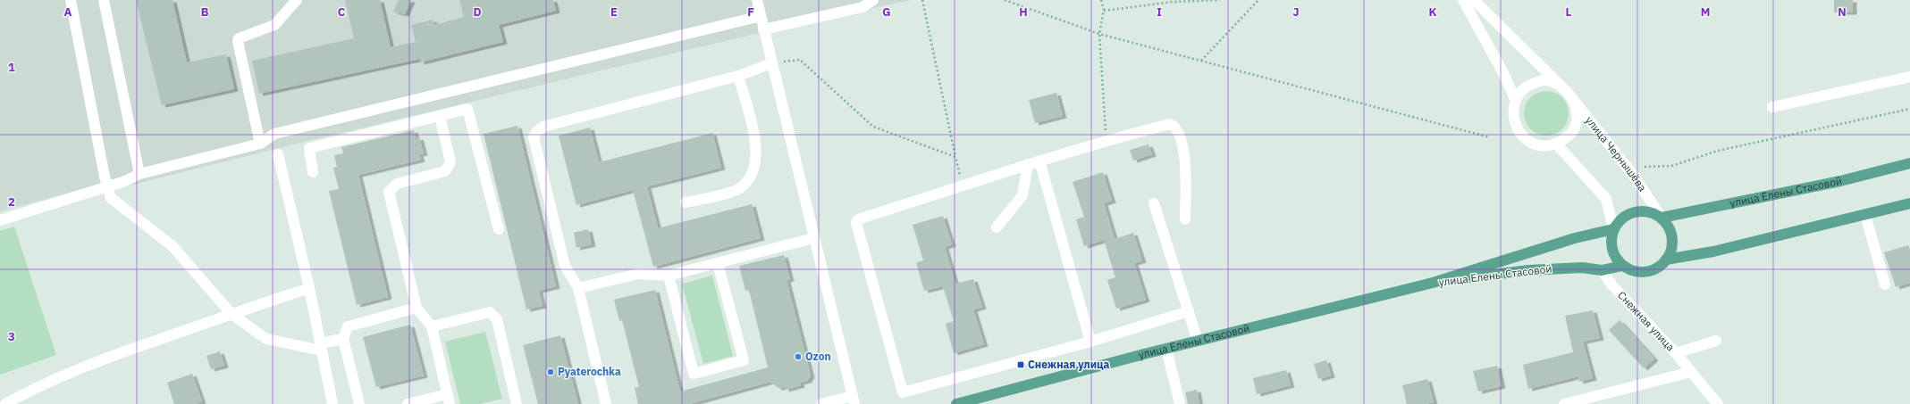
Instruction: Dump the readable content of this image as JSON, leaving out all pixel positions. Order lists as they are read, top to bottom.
{
  "streets": {
    "main road": ["улица Елены Стасовой"],
    "street": ["улица Чернышёва", "Снежная улица"]
  },
  "crossings": [
    ["улица Чернышёва", "улица Елены Стасовой"],
    ["улица Елены Стасовой", "Снежная улица"]
  ],
  "places": {
    "other": ["Ozon", "Pyaterochka"],
    "transit": ["Снежная улица"]
  },
  "grid": {
    "columns": [
      "A",
      "B",
      "C",
      "D",
      "E",
      "F",
      "G",
      "H",
      "I",
      "J",
      "K",
      "L",
      "M",
      "N"
    ],
    "rows": ["1", "2", "3"]
  }
}
